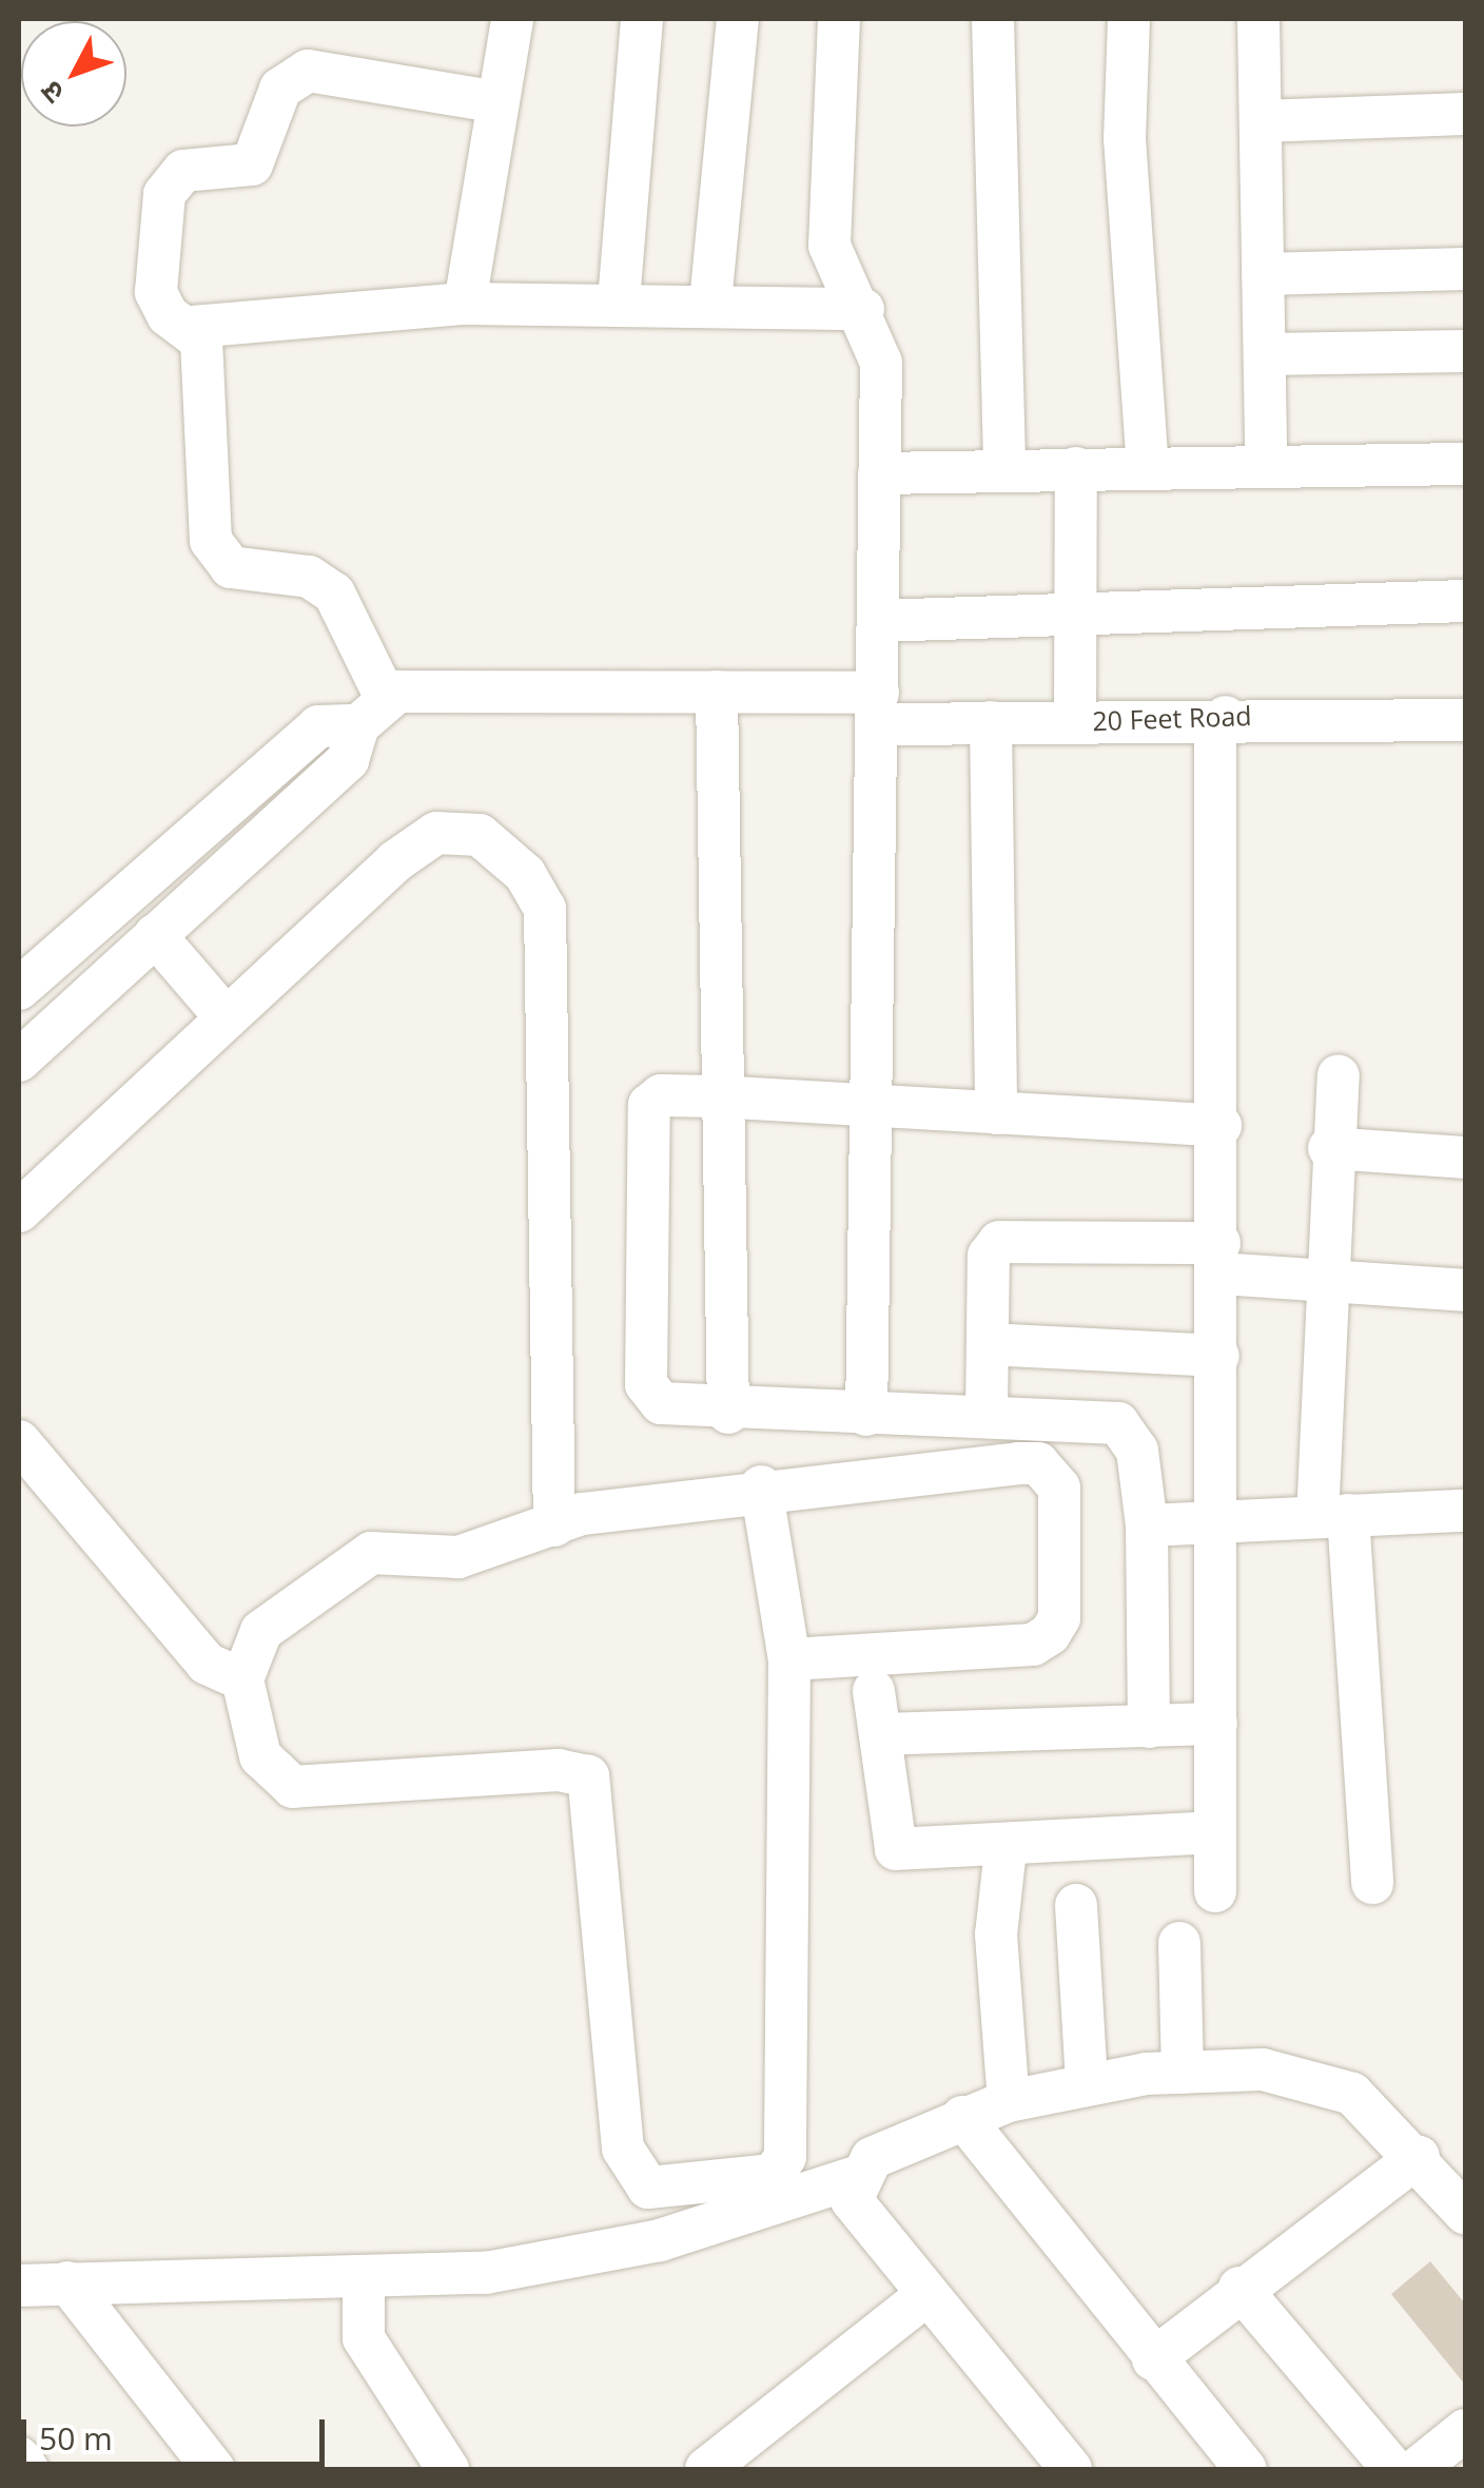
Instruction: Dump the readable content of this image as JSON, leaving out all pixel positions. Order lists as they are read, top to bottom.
{
  "streets": {
    "street": ["20 Feet Road"]
  },
  "scale_bar": "50 m",
  "north": "bottom left"
}
